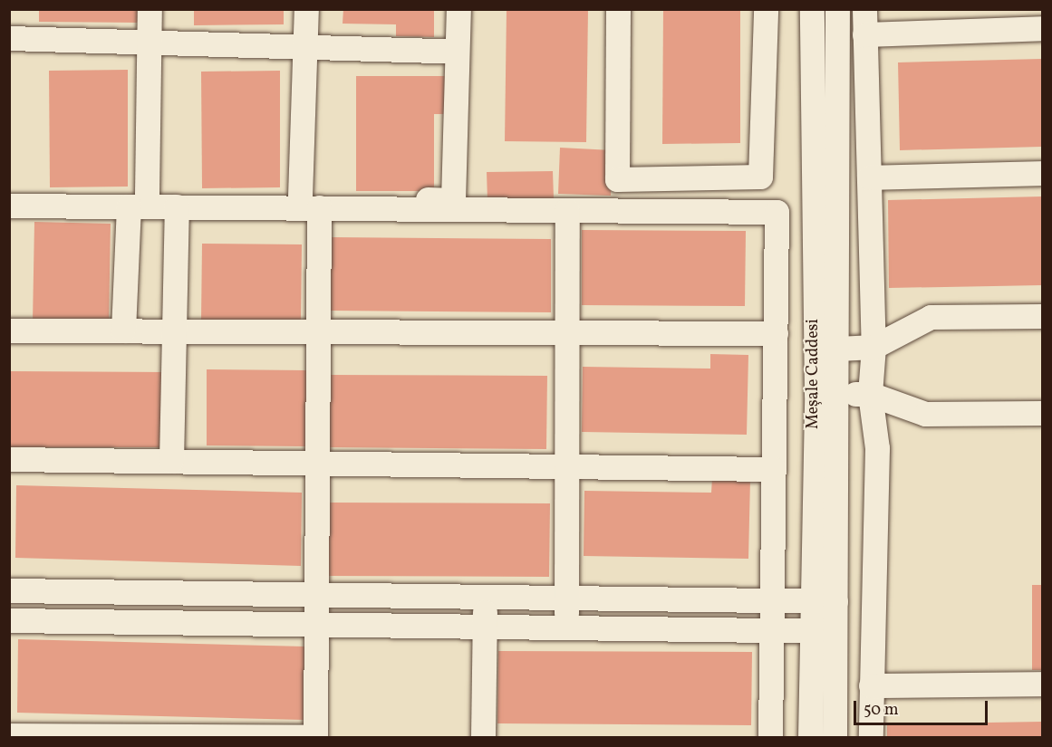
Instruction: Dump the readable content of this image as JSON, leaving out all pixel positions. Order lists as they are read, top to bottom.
{
  "streets": {
    "street": ["Meşale Caddesi"]
  },
  "scale_bar": "50 m"
}
